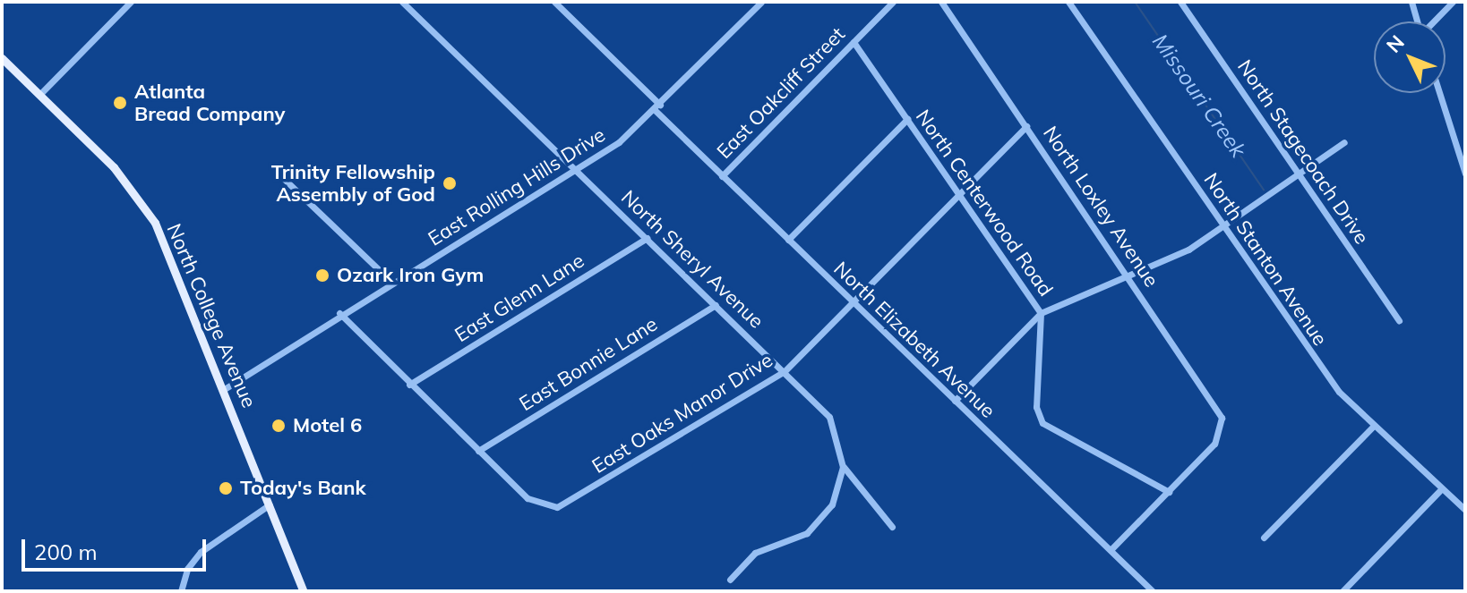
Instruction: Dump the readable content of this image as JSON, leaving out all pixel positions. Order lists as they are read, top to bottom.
{
  "streets": {
    "main road": ["North College Avenue"],
    "street": [
      "East Oakcliff Street",
      "North Stagecoach Drive",
      "East Rolling Hills Drive",
      "North Centerwood Road",
      "North Loxley Avenue",
      "North Sheryl Avenue",
      "North Stanton Avenue",
      "East Glenn Lane",
      "North Elizabeth Avenue",
      "East Bonnie Lane",
      "East Oaks Manor Drive"
    ]
  },
  "crossings": [
    ["East Oakcliff Street", "North Centerwood Road"],
    ["East Oakcliff Street", "North Elizabeth Avenue"],
    ["East Rolling Hills Drive", "North Sheryl Avenue"],
    ["East Rolling Hills Drive", "North College Avenue"],
    ["East Rolling Hills Drive", "North Elizabeth Avenue"],
    ["East Rolling Hills Drive", "East Oaks Manor Drive"],
    ["North Centerwood Road", "North Loxley Avenue"],
    ["North Centerwood Road", "East Oaks Manor Drive"],
    ["North Loxley Avenue", "East Oaks Manor Drive"],
    ["North Sheryl Avenue", "East Glenn Lane"],
    ["North Sheryl Avenue", "East Bonnie Lane"],
    ["North Sheryl Avenue", "East Oaks Manor Drive"],
    ["East Glenn Lane", "East Oaks Manor Drive"],
    ["North Elizabeth Avenue", "East Oaks Manor Drive"],
    ["East Bonnie Lane", "East Oaks Manor Drive"]
  ],
  "water": ["Missouri Creek"],
  "places": [
    "Atlanta Bread Company",
    "Trinity Fellowship Assembly of God",
    "Ozark Iron Gym",
    "Motel 6",
    "Today's Bank"
  ],
  "scale_bar": "200 m",
  "north": "top left"
}
